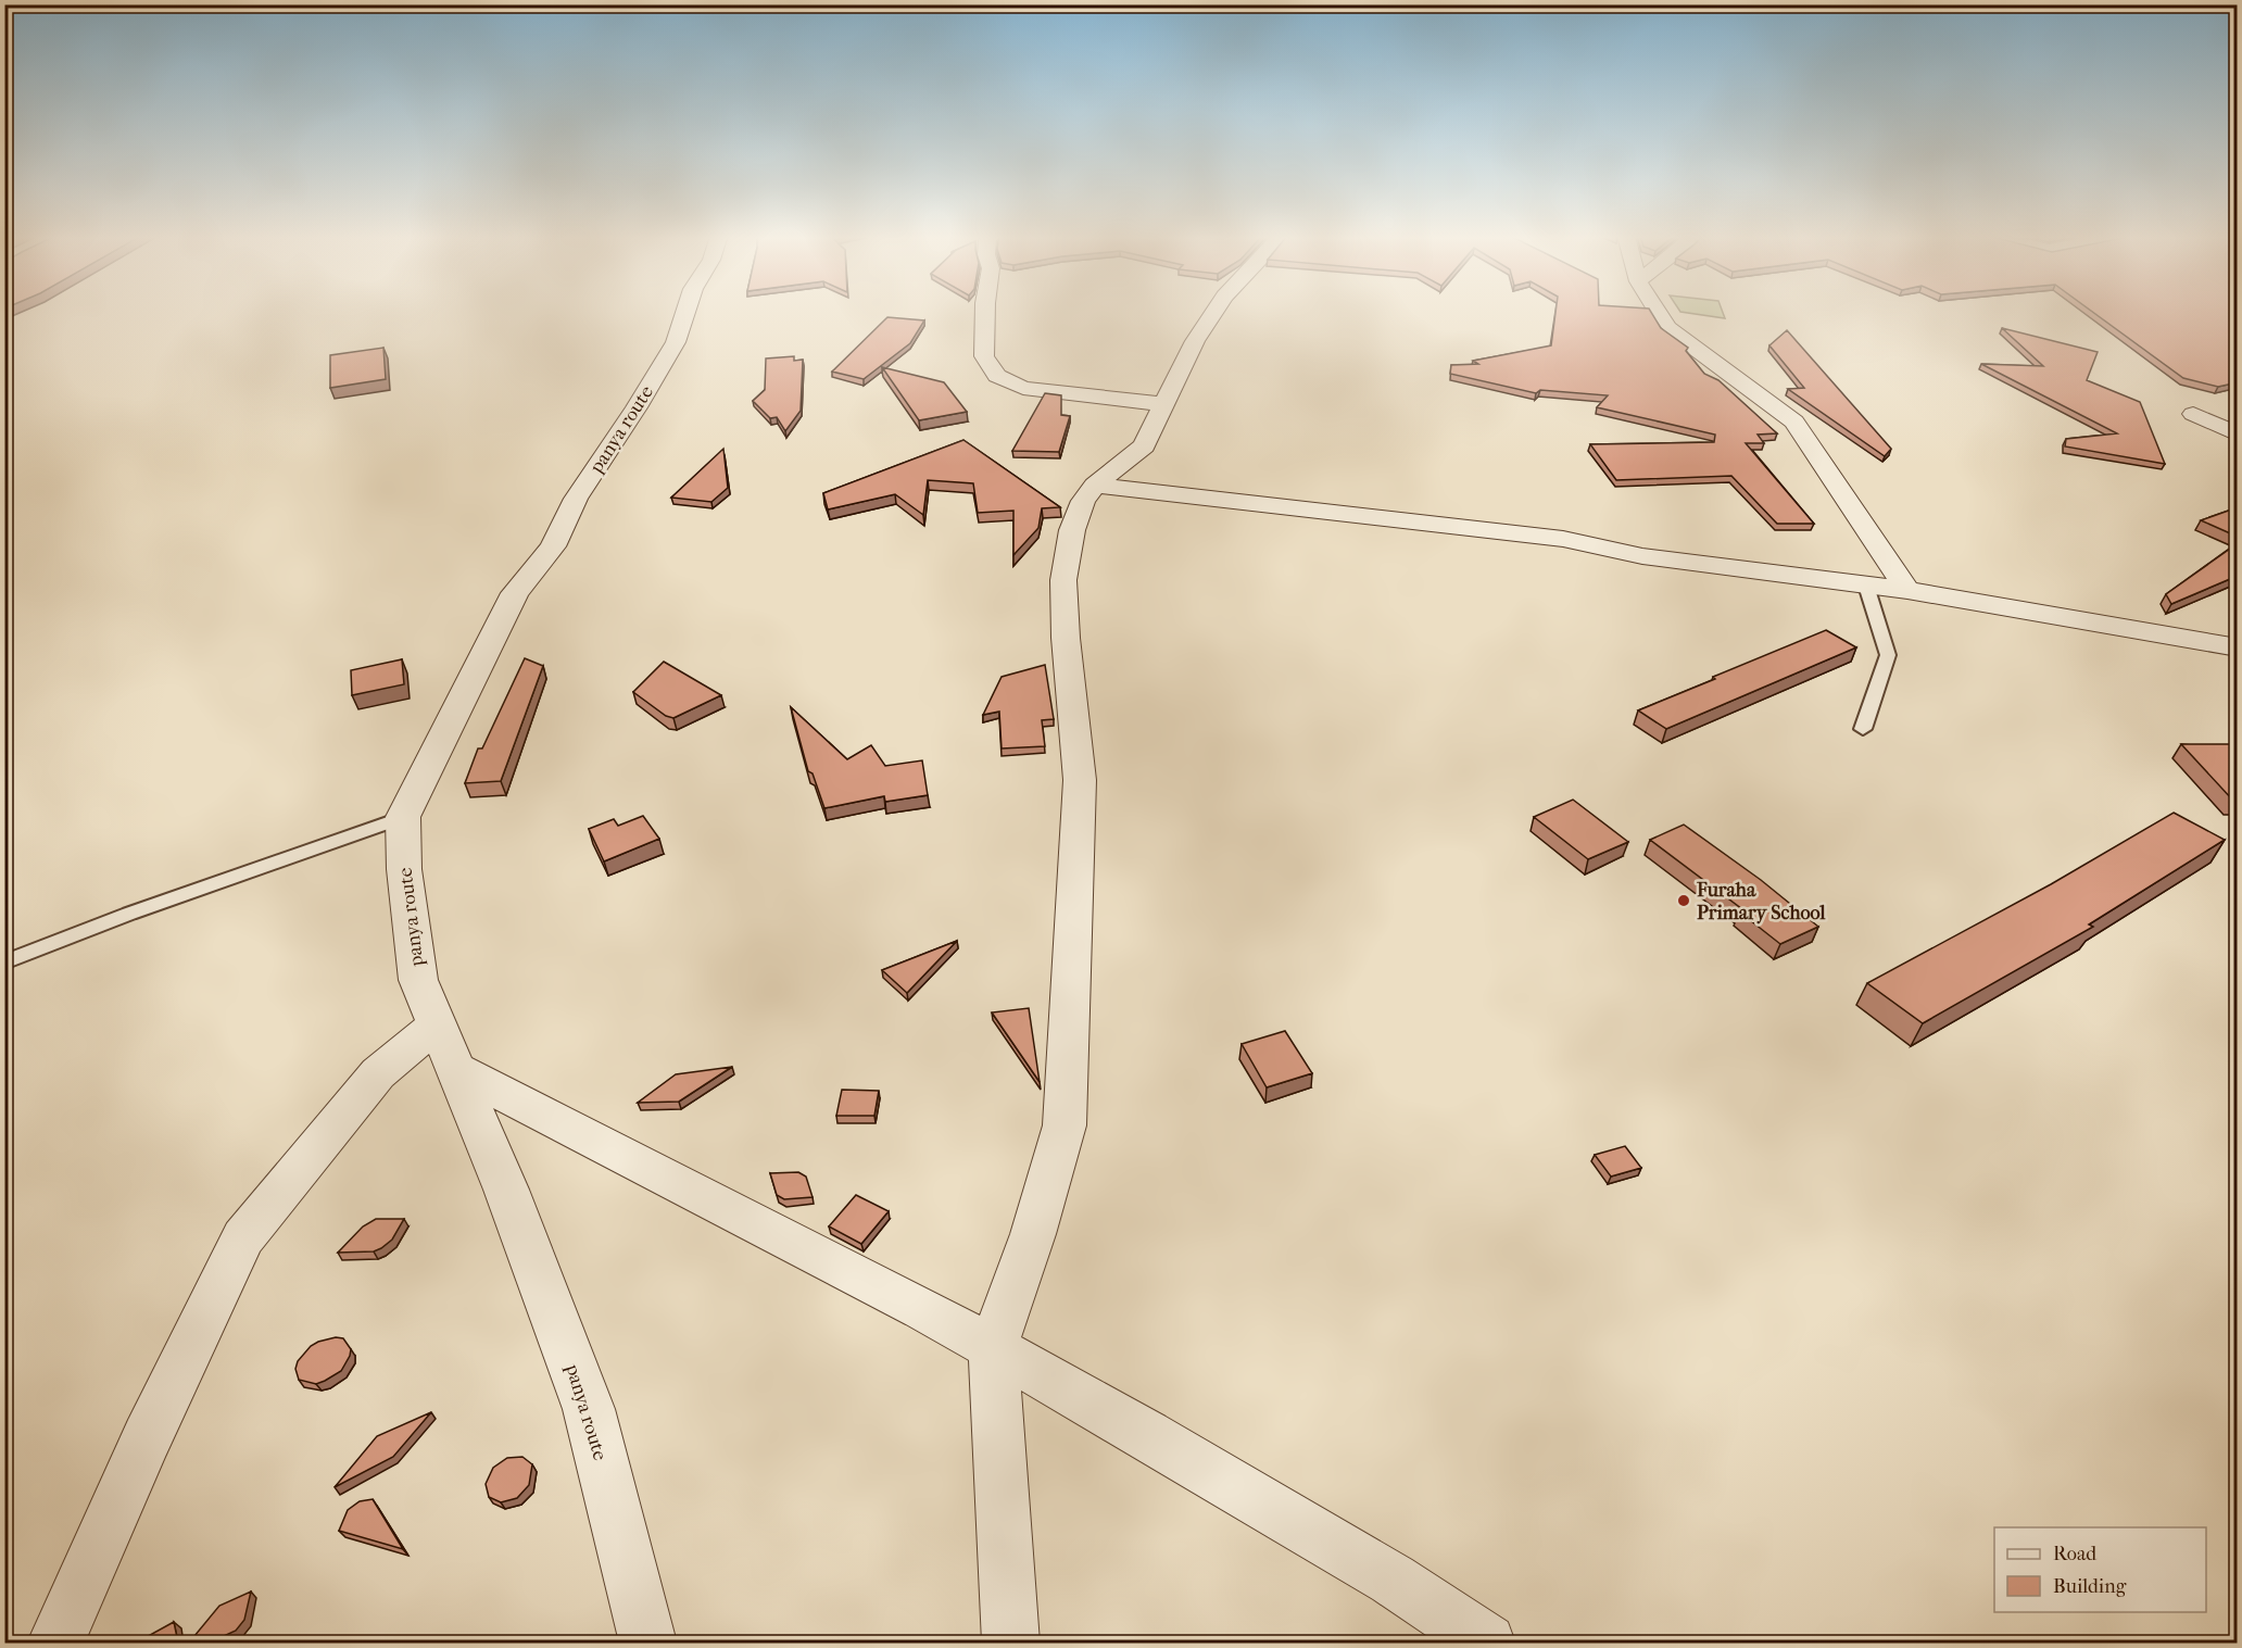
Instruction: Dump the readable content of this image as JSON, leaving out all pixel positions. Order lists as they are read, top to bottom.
{
  "streets": {
    "street": ["panya route"]
  },
  "places": ["Furaha Primary School"],
  "legend": ["Road", "Building"]
}
